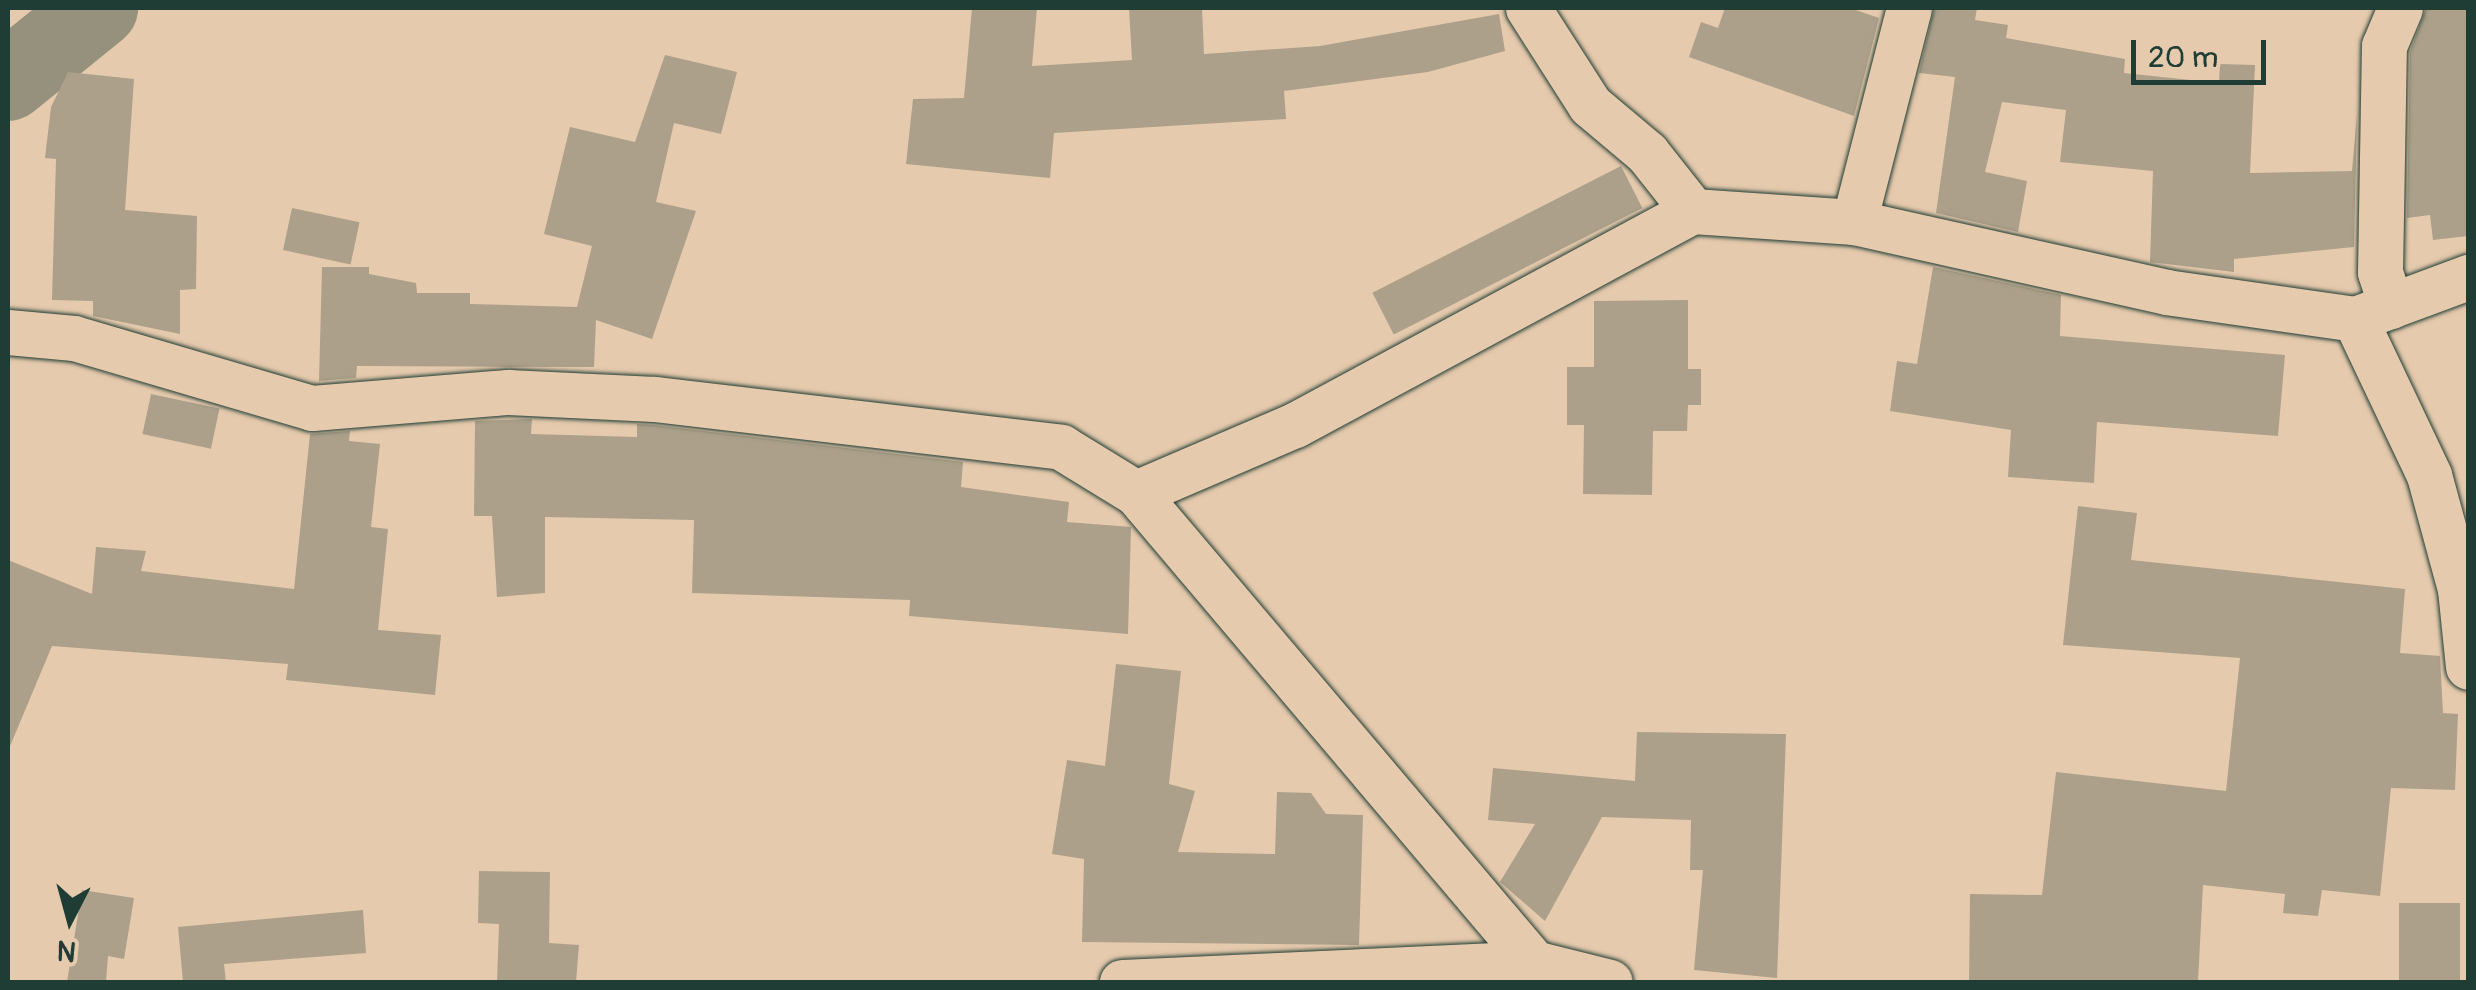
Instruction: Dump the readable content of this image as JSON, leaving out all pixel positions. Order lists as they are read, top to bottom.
{
  "scale_bar": "20 m",
  "north": "bottom"
}
